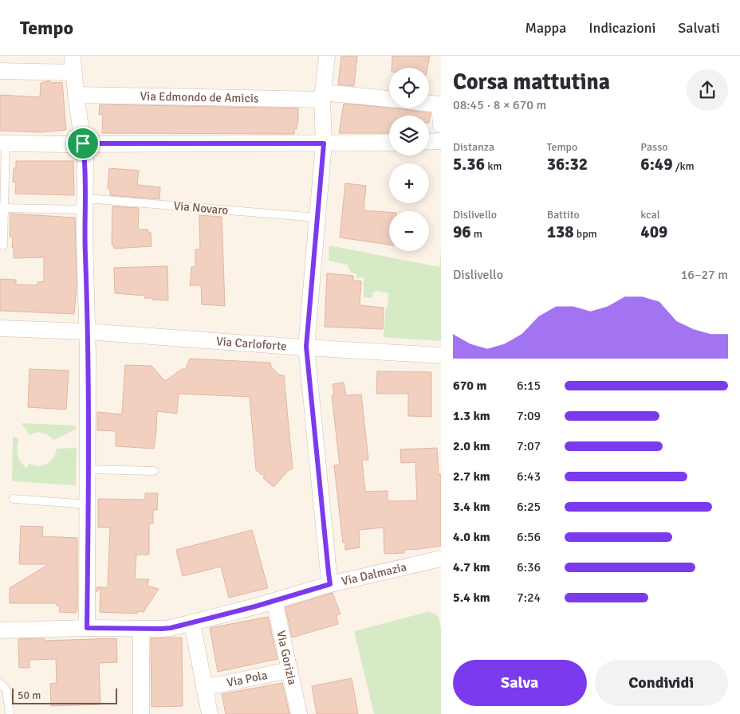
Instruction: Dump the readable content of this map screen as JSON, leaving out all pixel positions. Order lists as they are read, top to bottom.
{
  "streets": {
    "street": [
      "Via Edmondo de Amicis",
      "Via Carloforte",
      "Via Dalmazia",
      "Via Gorizia",
      "Via Pola"
    ],
    "lane": ["Via Novaro"]
  },
  "crossings": [
    ["Via Dalmazia", "Via Gorizia"],
    ["Via Gorizia", "Via Pola"]
  ],
  "scale_bar": "50 m",
  "page": {
    "header": "Tempo",
    "nav": ["Mappa", "Indicazioni", "Salvati"],
    "heading": ["Corsa mattutina", "08:45 · 8 × 670 m"],
    "map_buttons": ["+", "−"],
    "stats": [
      ["Distanza", "5.36 km"],
      ["Tempo", "36:32"],
      ["Passo", "6:49 /km"],
      ["Dislivello", "96 m"],
      ["Battito", "138 bpm"],
      ["kcal", "409"]
    ],
    "chart": ["Dislivello", "16–27 m"],
    "list": [
      {
        "name": "670 m",
        "note": "6:15"
      },
      {
        "name": "1.3 km",
        "note": "7:09"
      },
      {
        "name": "2.0 km",
        "note": "7:07"
      },
      {
        "name": "2.7 km",
        "note": "6:43"
      },
      {
        "name": "3.4 km",
        "note": "6:25"
      },
      {
        "name": "4.0 km",
        "note": "6:56"
      },
      {
        "name": "4.7 km",
        "note": "6:36"
      },
      {
        "name": "5.4 km",
        "note": "7:24"
      }
    ],
    "buttons": ["Salva", "Condividi"],
    "scale": "50 m"
  }
}
